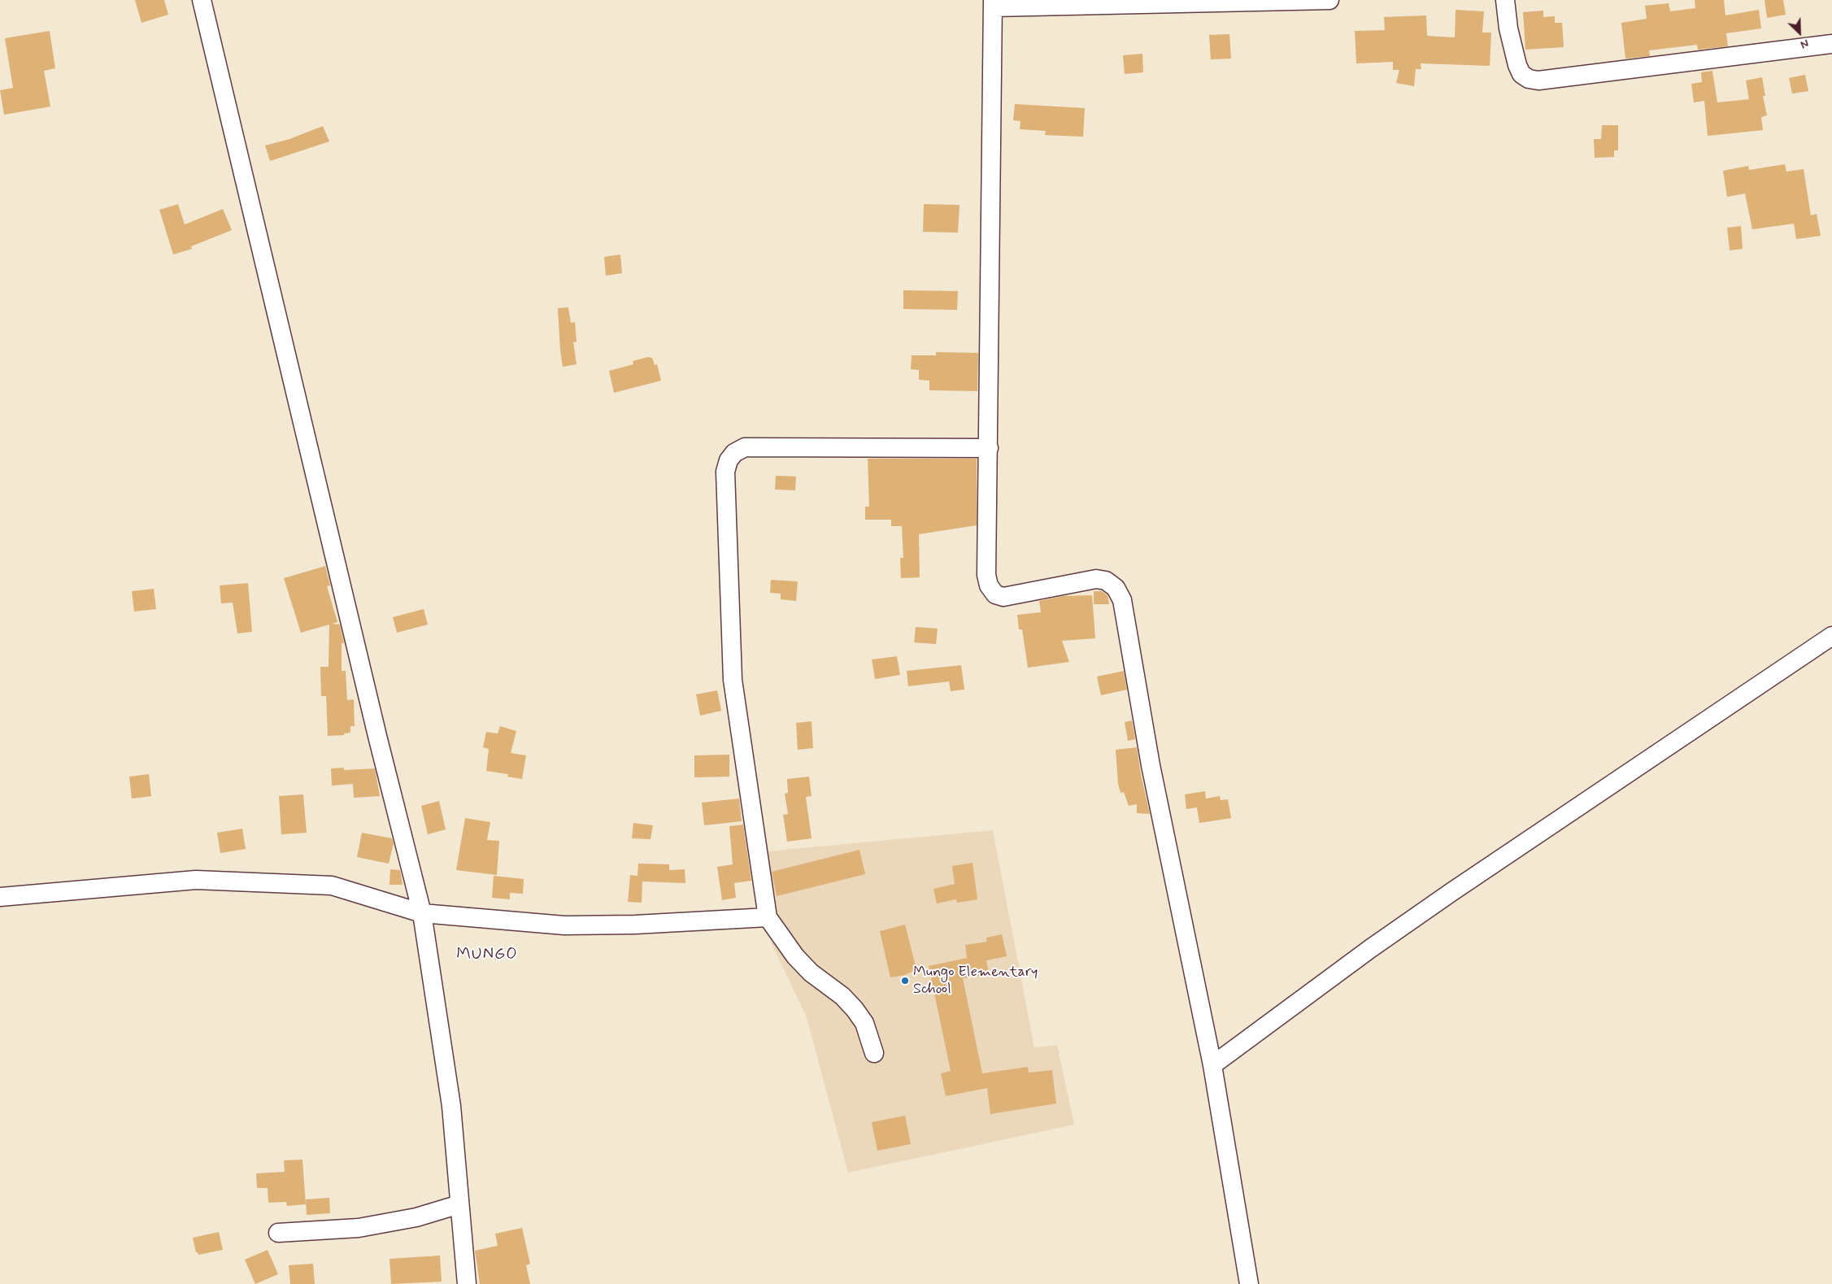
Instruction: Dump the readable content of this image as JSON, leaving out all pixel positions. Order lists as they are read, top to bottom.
{
  "districts": ["MUNGO"],
  "places": ["Mungo Elementary School"],
  "north": "bottom right"
}
